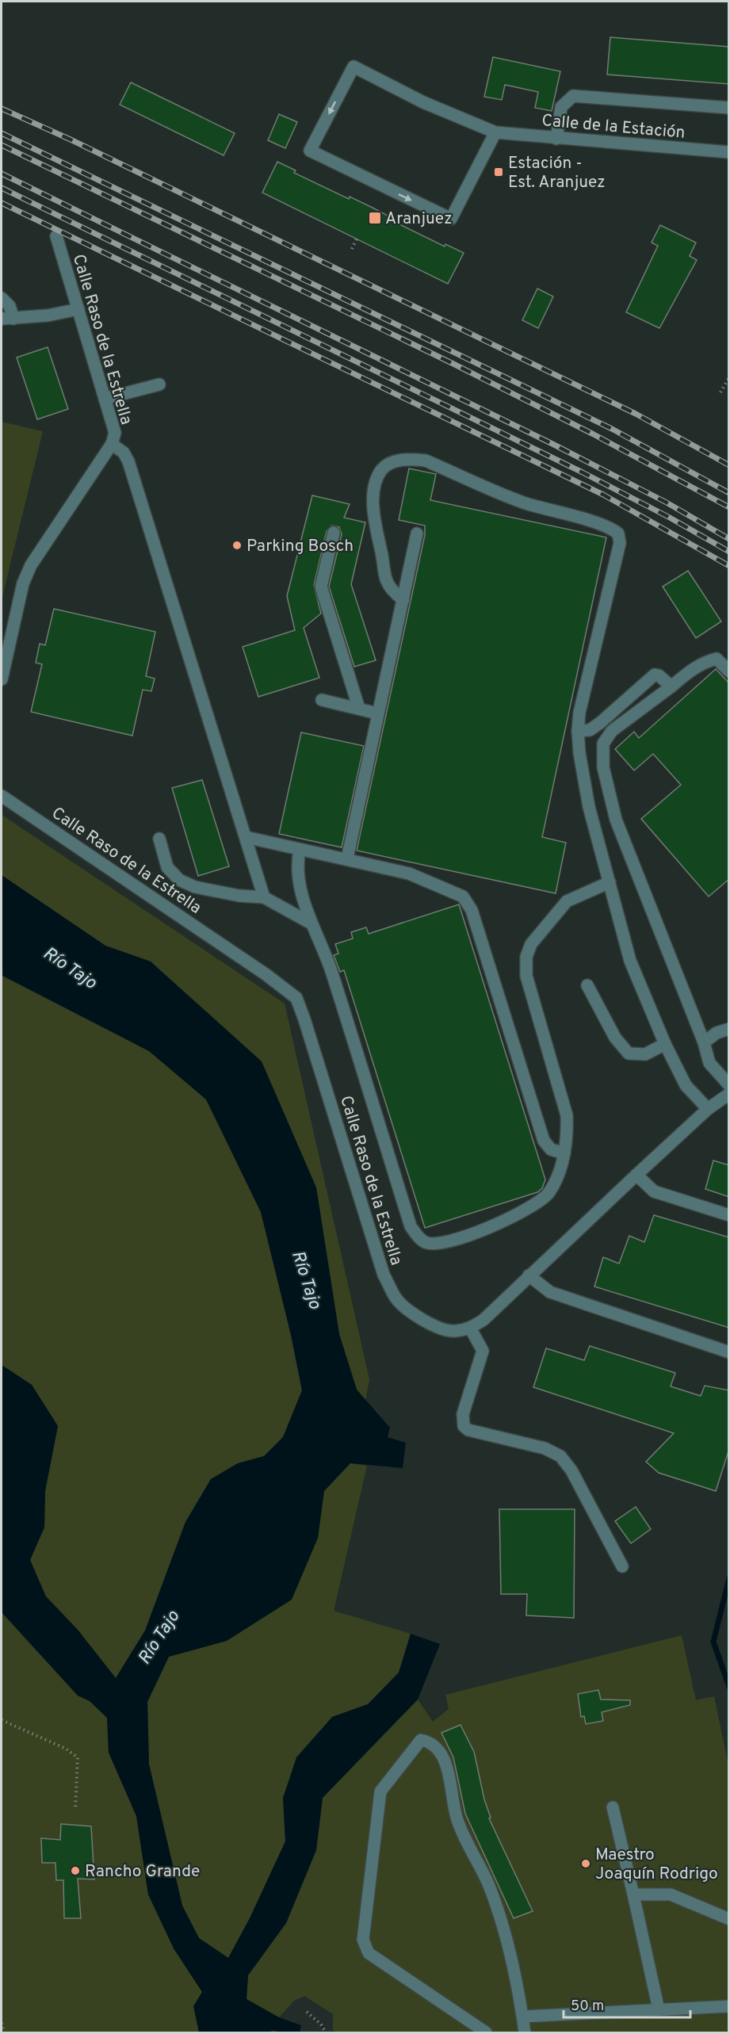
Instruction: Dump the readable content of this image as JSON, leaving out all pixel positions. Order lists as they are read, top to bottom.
{
  "streets": {
    "street": ["Calle de la Estación", "Calle Raso de la Estrella"]
  },
  "water": ["Río Tajo"],
  "places": {
    "transit": ["Estación - Est. Aranjuez", "Aranjuez"],
    "other": ["Parking Bosch", "Maestro Joaquín Rodrigo", "Rancho Grande"]
  },
  "scale_bar": "50 m"
}
